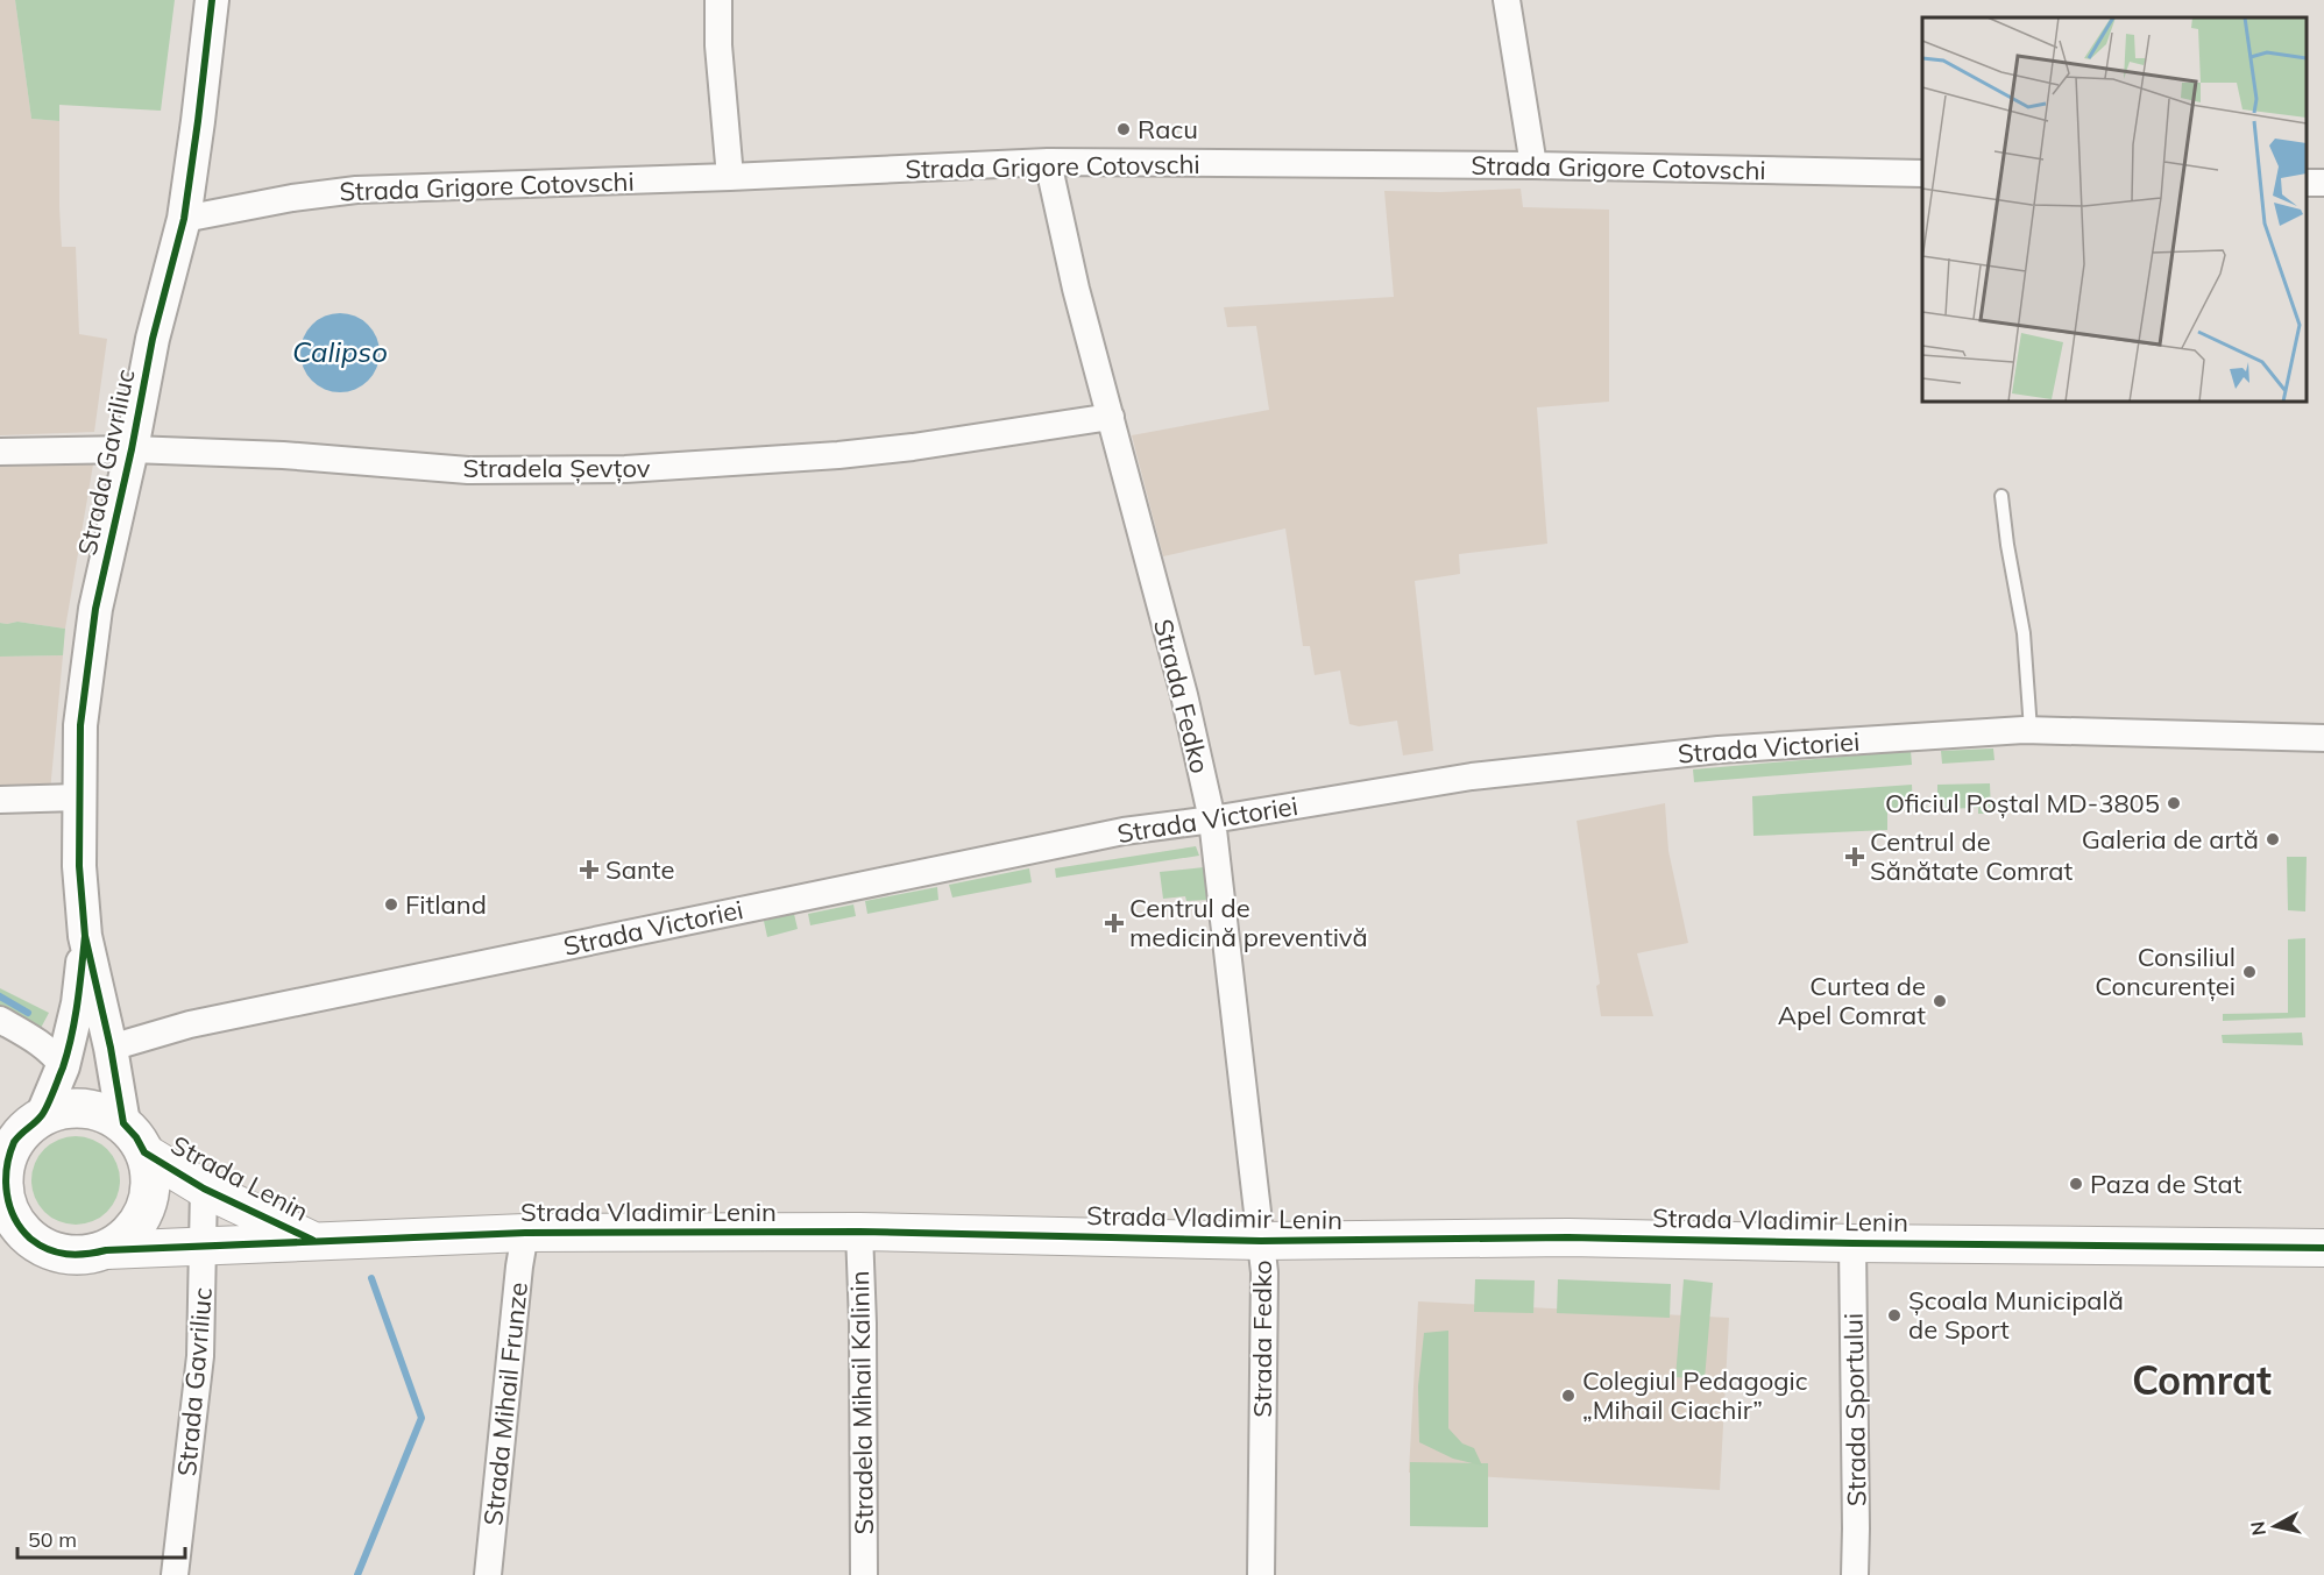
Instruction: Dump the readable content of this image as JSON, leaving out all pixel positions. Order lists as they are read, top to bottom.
{
  "streets": {
    "main road": ["Strada Lenin", "Strada Vladimir Lenin"],
    "street": [
      "Strada Grigore Cotovschi",
      "Strada Gavriliuc",
      "Stradela Șevțov",
      "Strada Fedko",
      "Strada Victoriei",
      "Stradela Mihail Kalinin",
      "Strada Mihail Frunze",
      "Strada Sportului"
    ]
  },
  "crossings": [
    ["Strada Grigore Cotovschi", "Strada Gavriliuc"],
    ["Strada Grigore Cotovschi", "Strada Fedko"],
    ["Strada Gavriliuc", "Stradela Șevțov"],
    ["Strada Gavriliuc", "Strada Victoriei"],
    ["Strada Gavriliuc", "Strada Lenin"],
    ["Strada Gavriliuc", "Strada Vladimir Lenin"],
    ["Stradela Șevțov", "Strada Fedko"],
    ["Strada Fedko", "Strada Victoriei"],
    ["Strada Fedko", "Strada Vladimir Lenin"],
    ["Strada Lenin", "Strada Vladimir Lenin"],
    ["Strada Vladimir Lenin", "Stradela Mihail Kalinin"],
    ["Strada Vladimir Lenin", "Strada Mihail Frunze"],
    ["Strada Vladimir Lenin", "Strada Sportului"]
  ],
  "districts": ["Comrat"],
  "water": ["Calipso"],
  "places": {
    "other": [
      "Racu",
      "Oficiul Poștal MD-3805",
      "Galeria de artă",
      "Fitland",
      "Consiliul Concurenței",
      "Curtea de Apel Comrat",
      "Paza de Stat",
      "Școala Municipală de Sport",
      "Colegiul Pedagogic „Mihail Ciachir”"
    ],
    "health": ["Centrul de Sănătate Comrat", "Sante", "Centrul de medicină preventivă"]
  },
  "scale_bar": "50 m",
  "north": "left"
}
